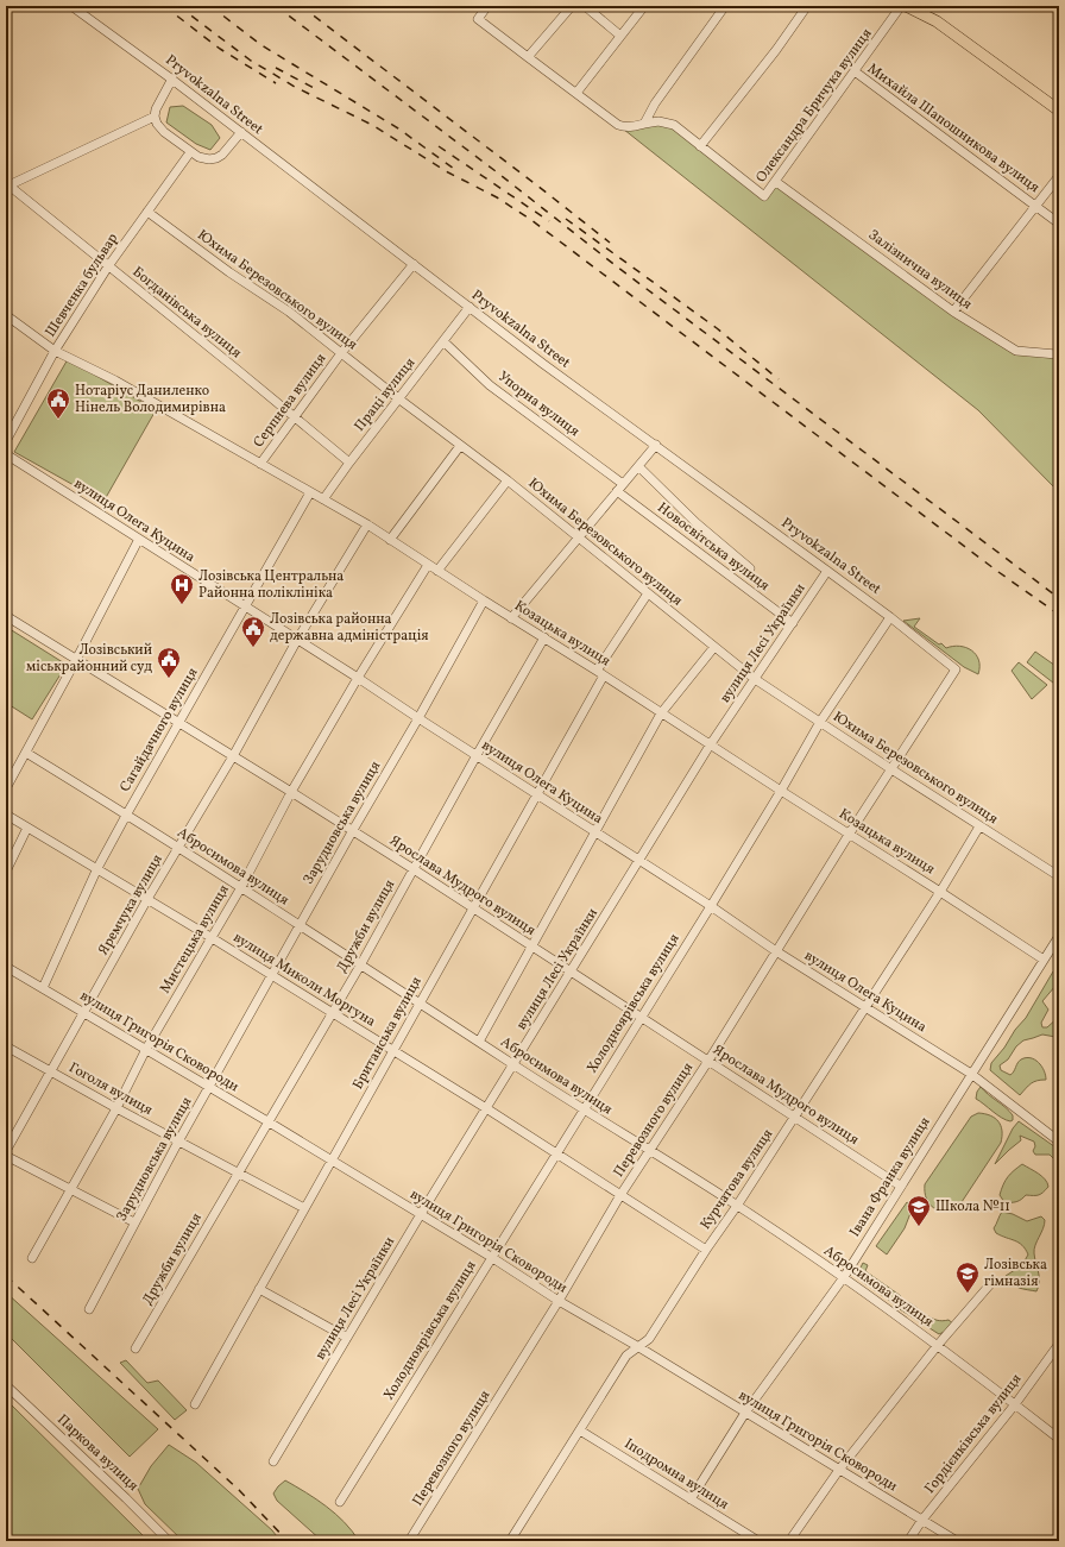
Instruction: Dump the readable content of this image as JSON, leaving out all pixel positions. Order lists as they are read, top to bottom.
{
  "streets": {
    "street": [
      "Pryvokzalna Street",
      "Олександра Бричука вулиця",
      "Михайла Шапошникова вулиця",
      "Залізнична вулиця",
      "Шевченка бульвар",
      "Юхима Березовського вулиця",
      "Богданівська вулиця",
      "Праці вулиця",
      "Серпнева вулиця",
      "Упорна вулиця",
      "вулиця Олега Куцина",
      "Новосвітська вулиця",
      "Козацька вулиця",
      "вулиця Лесі Українки",
      "Сагайдачного вулиця",
      "Зарудновська вулиця",
      "Абросимова вулиця",
      "Ярослава Мудрого вулиця",
      "Яремчука вулиця",
      "Дружби вулиця",
      "Мистецька вулиця",
      "вулиця Миколи Моргуна",
      "Холодноярівська вулиця",
      "Британська вулиця",
      "вулиця Григорія Сковороди",
      "Гоголя вулиця",
      "Перевозного вулиця",
      "Івана Франка вулиця",
      "Курчатова вулиця",
      "Гордієнківська вулиця",
      "Паркова вулиця",
      "Іподромна вулиця"
    ]
  },
  "crossings": [
    ["Pryvokzalna Street", "Праці вулиця"],
    ["Pryvokzalna Street", "Серпнева вулиця"],
    ["Pryvokzalna Street", "вулиця Лесі Українки"],
    ["Pryvokzalna Street", "Холодноярівська вулиця"],
    ["Pryvokzalna Street", "Перевозного вулиця"],
    ["Олександра Бричука вулиця", "Михайла Шапошникова вулиця"],
    ["Олександра Бричука вулиця", "Залізнична вулиця"],
    ["Шевченка бульвар", "Юхима Березовського вулиця"],
    ["Шевченка бульвар", "Богданівська вулиця"],
    ["Шевченка бульвар", "Козацька вулиця"],
    ["Юхима Березовського вулиця", "Праці вулиця"],
    ["Юхима Березовського вулиця", "Серпнева вулиця"],
    ["Юхима Березовського вулиця", "вулиця Лесі Українки"],
    ["Юхима Березовського вулиця", "Холодноярівська вулиця"],
    ["Юхима Березовського вулиця", "Британська вулиця"],
    ["Юхима Березовського вулиця", "Перевозного вулиця"],
    ["Юхима Березовського вулиця", "Курчатова вулиця"],
    ["Богданівська вулиця", "Праці вулиця"],
    ["Богданівська вулиця", "Серпнева вулиця"],
    ["Праці вулиця", "Упорна вулиця"],
    ["Праці вулиця", "Козацька вулиця"],
    ["Серпнева вулиця", "Козацька вулиця"],
    ["вулиця Олега Куцина", "вулиця Лесі Українки"],
    ["вулиця Олега Куцина", "Сагайдачного вулиця"],
    ["вулиця Олега Куцина", "Зарудновська вулиця"],
    ["вулиця Олега Куцина", "Яремчука вулиця"],
    ["вулиця Олега Куцина", "Дружби вулиця"],
    ["вулиця Олега Куцина", "Мистецька вулиця"],
    ["вулиця Олега Куцина", "Холодноярівська вулиця"],
    ["вулиця Олега Куцина", "Британська вулиця"],
    ["вулиця Олега Куцина", "Перевозного вулиця"],
    ["вулиця Олега Куцина", "Івана Франка вулиця"],
    ["вулиця Олега Куцина", "Курчатова вулиця"],
    ["Новосвітська вулиця", "вулиця Лесі Українки"],
    ["Козацька вулиця", "вулиця Лесі Українки"],
    ["Козацька вулиця", "Сагайдачного вулиця"],
    ["Козацька вулиця", "Зарудновська вулиця"],
    ["Козацька вулиця", "Яремчука вулиця"],
    ["Козацька вулиця", "Дружби вулиця"],
    ["Козацька вулиця", "Мистецька вулиця"],
    ["Козацька вулиця", "Холодноярівська вулиця"],
    ["Козацька вулиця", "Британська вулиця"],
    ["Козацька вулиця", "Перевозного вулиця"],
    ["Козацька вулиця", "Івана Франка вулиця"],
    ["Козацька вулиця", "Курчатова вулиця"],
    ["вулиця Лесі Українки", "Абросимова вулиця"],
    ["вулиця Лесі Українки", "Ярослава Мудрого вулиця"],
    ["вулиця Лесі Українки", "вулиця Миколи Моргуна"],
    ["вулиця Лесі Українки", "вулиця Григорія Сковороди"],
    ["Сагайдачного вулиця", "Абросимова вулиця"],
    ["Сагайдачного вулиця", "Ярослава Мудрого вулиця"],
    ["Сагайдачного вулиця", "вулиця Миколи Моргуна"],
    ["Сагайдачного вулиця", "вулиця Григорія Сковороди"],
    ["Зарудновська вулиця", "Абросимова вулиця"],
    ["Зарудновська вулиця", "Ярослава Мудрого вулиця"],
    ["Зарудновська вулиця", "вулиця Миколи Моргуна"],
    ["Зарудновська вулиця", "вулиця Григорія Сковороди"],
    ["Зарудновська вулиця", "Гоголя вулиця"],
    ["Абросимова вулиця", "Яремчука вулиця"],
    ["Абросимова вулиця", "Дружби вулиця"],
    ["Абросимова вулиця", "Мистецька вулиця"],
    ["Абросимова вулиця", "Холодноярівська вулиця"],
    ["Абросимова вулиця", "Британська вулиця"],
    ["Абросимова вулиця", "Перевозного вулиця"],
    ["Абросимова вулиця", "Івана Франка вулиця"],
    ["Абросимова вулиця", "Курчатова вулиця"],
    ["Абросимова вулиця", "Гордієнківська вулиця"],
    ["Ярослава Мудрого вулиця", "Яремчука вулиця"],
    ["Ярослава Мудрого вулиця", "Дружби вулиця"],
    ["Ярослава Мудрого вулиця", "Мистецька вулиця"],
    ["Ярослава Мудрого вулиця", "Холодноярівська вулиця"],
    ["Ярослава Мудрого вулиця", "Британська вулиця"],
    ["Ярослава Мудрого вулиця", "Перевозного вулиця"],
    ["Ярослава Мудрого вулиця", "Івана Франка вулиця"],
    ["Ярослава Мудрого вулиця", "Курчатова вулиця"],
    ["Яремчука вулиця", "вулиця Миколи Моргуна"],
    ["Яремчука вулиця", "вулиця Григорія Сковороди"],
    ["Яремчука вулиця", "Гоголя вулиця"],
    ["Дружби вулиця", "вулиця Миколи Моргуна"],
    ["Дружби вулиця", "вулиця Григорія Сковороди"],
    ["Дружби вулиця", "Гоголя вулиця"],
    ["Мистецька вулиця", "вулиця Миколи Моргуна"],
    ["Мистецька вулиця", "вулиця Григорія Сковороди"],
    ["Мистецька вулиця", "Гоголя вулиця"],
    ["вулиця Миколи Моргуна", "Холодноярівська вулиця"],
    ["вулиця Миколи Моргуна", "Британська вулиця"],
    ["вулиця Миколи Моргуна", "Перевозного вулиця"],
    ["вулиця Миколи Моргуна", "Курчатова вулиця"],
    ["Холодноярівська вулиця", "вулиця Григорія Сковороди"],
    ["Британська вулиця", "вулиця Григорія Сковороди"],
    ["Британська вулиця", "Гоголя вулиця"],
    ["вулиця Григорія Сковороди", "Перевозного вулиця"],
    ["вулиця Григорія Сковороди", "Івана Франка вулиця"],
    ["вулиця Григорія Сковороди", "Курчатова вулиця"],
    ["вулиця Григорія Сковороди", "Гордієнківська вулиця"],
    ["Івана Франка вулиця", "Іподромна вулиця"],
    ["Курчатова вулиця", "Іподромна вулиця"]
  ],
  "places": {
    "public building": ["Нотаріус Даниленко Нінель Володимирівна", "Лозівська районна державна адміністрація", "Лозівський міськрайонний суд"],
    "hospital": ["Лозівська Центральна Районна поліклініка"],
    "school or university": ["Школа №11", "Лозівська гімназія"]
  }
}
